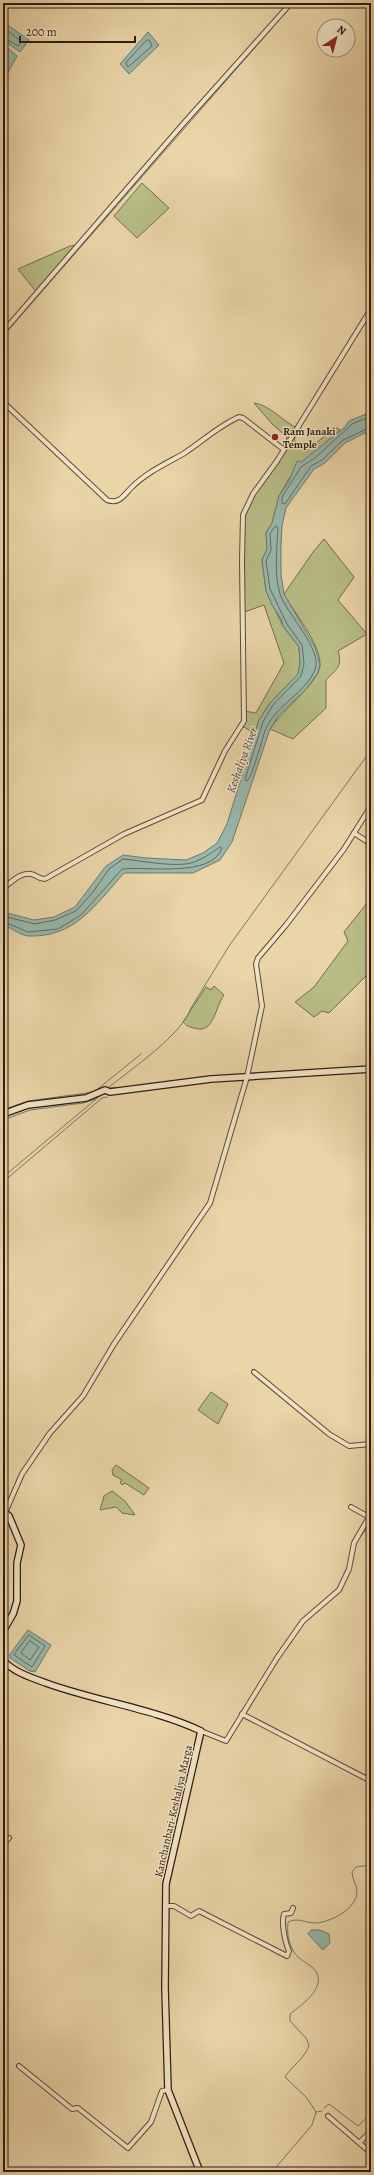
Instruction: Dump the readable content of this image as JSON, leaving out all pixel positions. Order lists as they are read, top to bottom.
{
  "streets": {
    "street": ["Kanchanbari-Keshaliya Marga"]
  },
  "water": ["Keshaliya River"],
  "places": ["Ram Janaki Temple"],
  "scale_bar": "200 m",
  "north": "top right"
}
